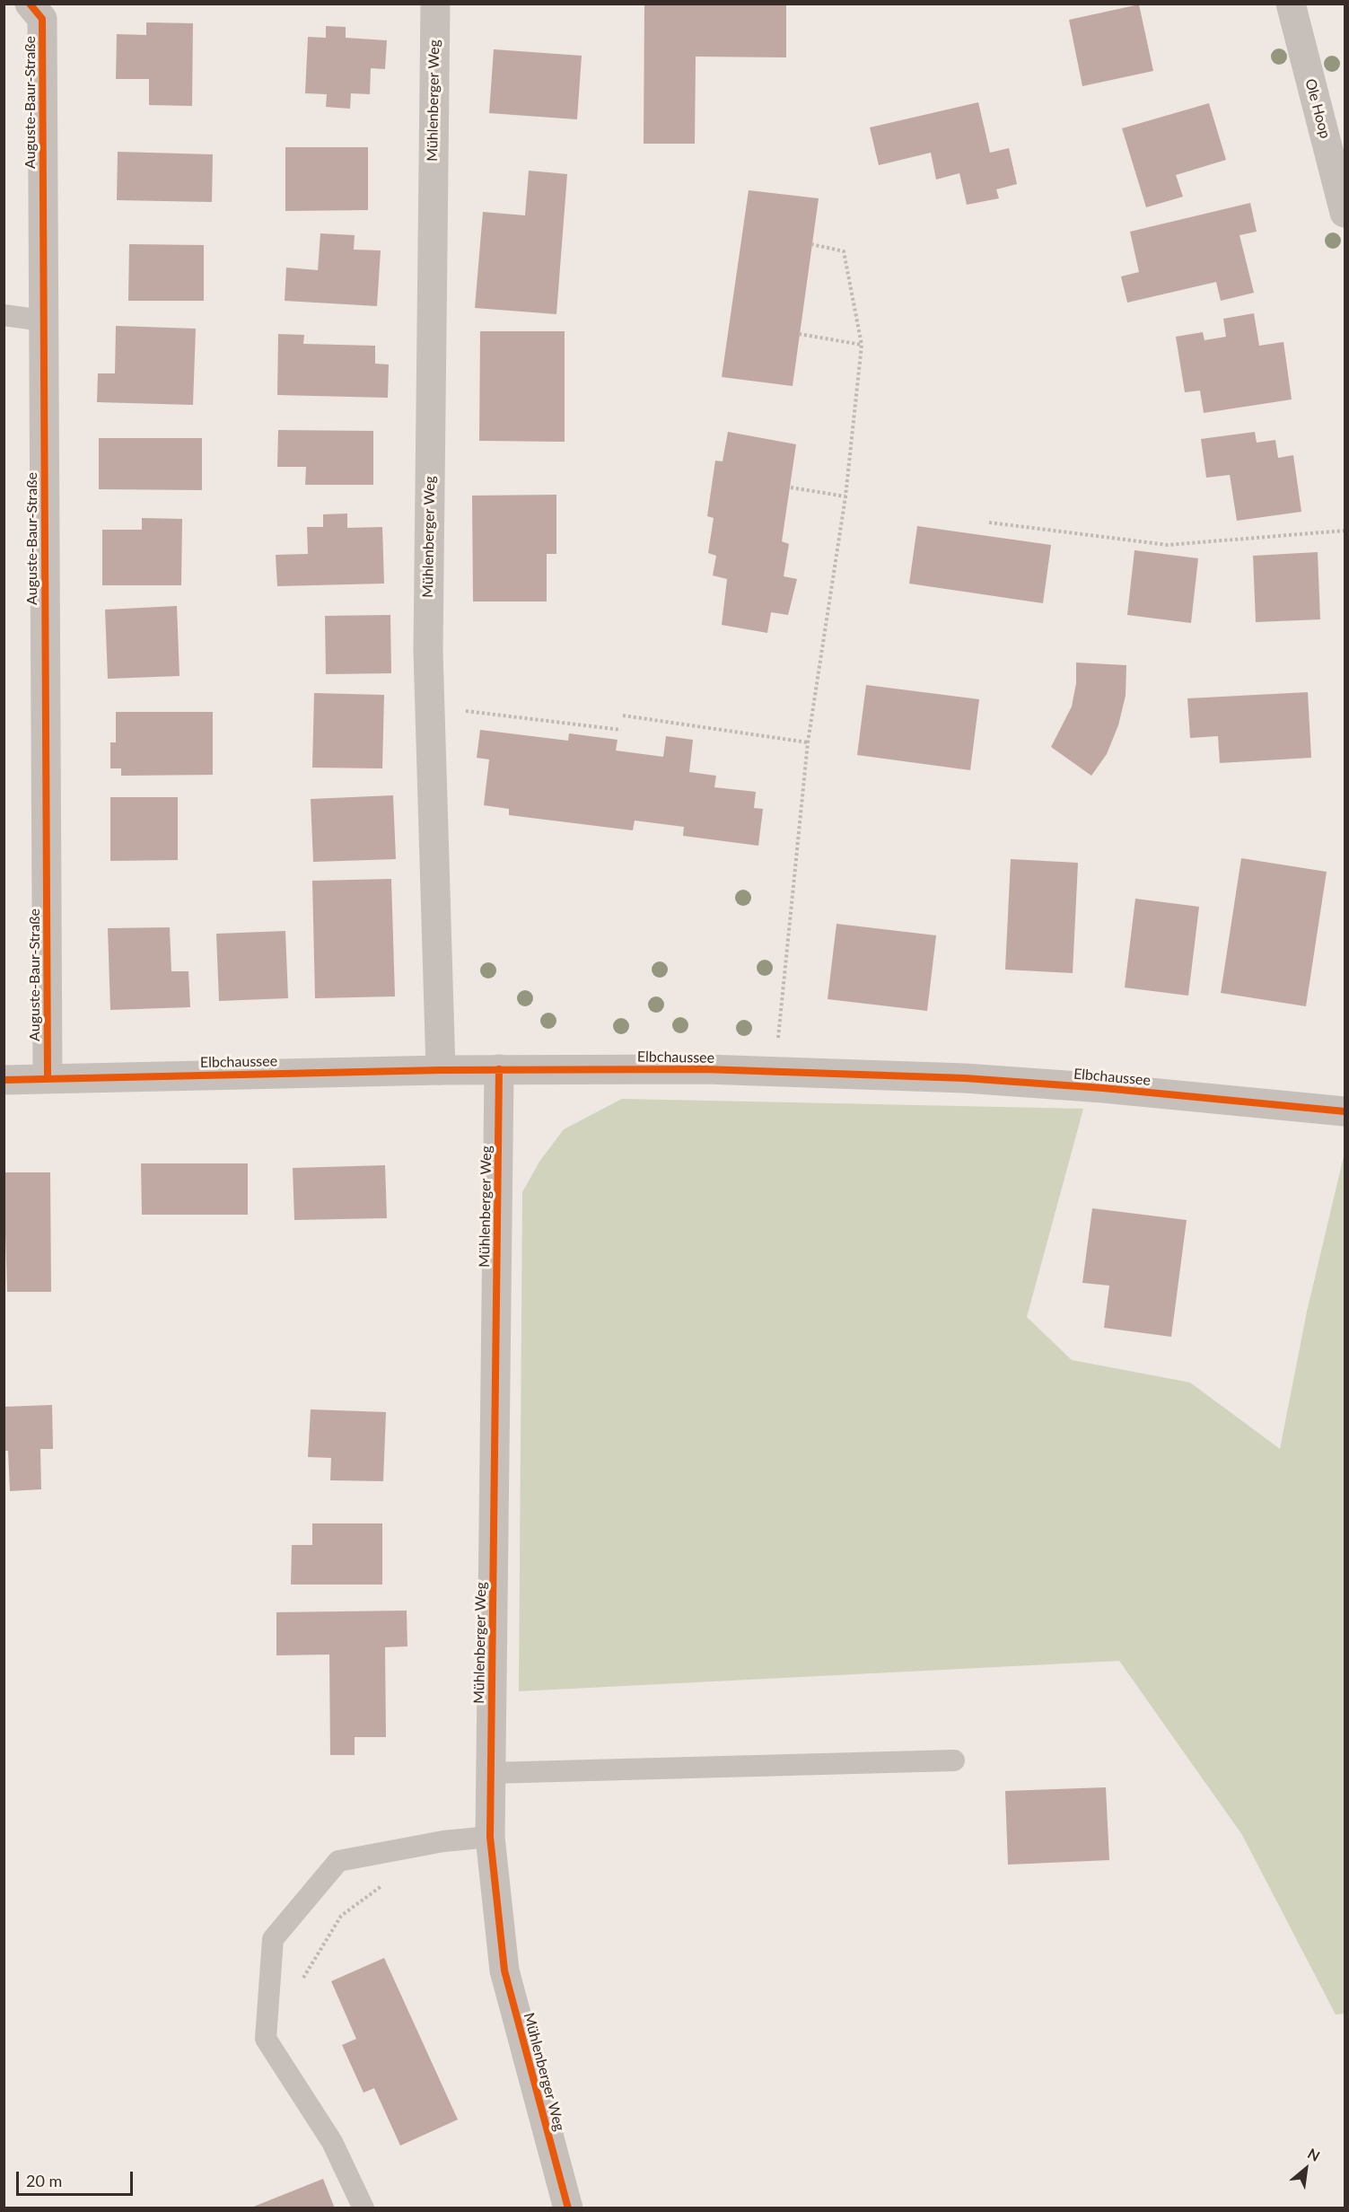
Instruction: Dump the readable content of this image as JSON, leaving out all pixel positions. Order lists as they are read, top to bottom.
{
  "streets": {
    "street": [
      "Mühlenberger Weg",
      "Auguste-Baur-Straße",
      "Ole Hoop",
      "Elbchaussee"
    ]
  },
  "crossings": [
    ["Mühlenberger Weg", "Elbchaussee"],
    ["Auguste-Baur-Straße", "Elbchaussee"]
  ],
  "scale_bar": "20 m",
  "north": "top right"
}
